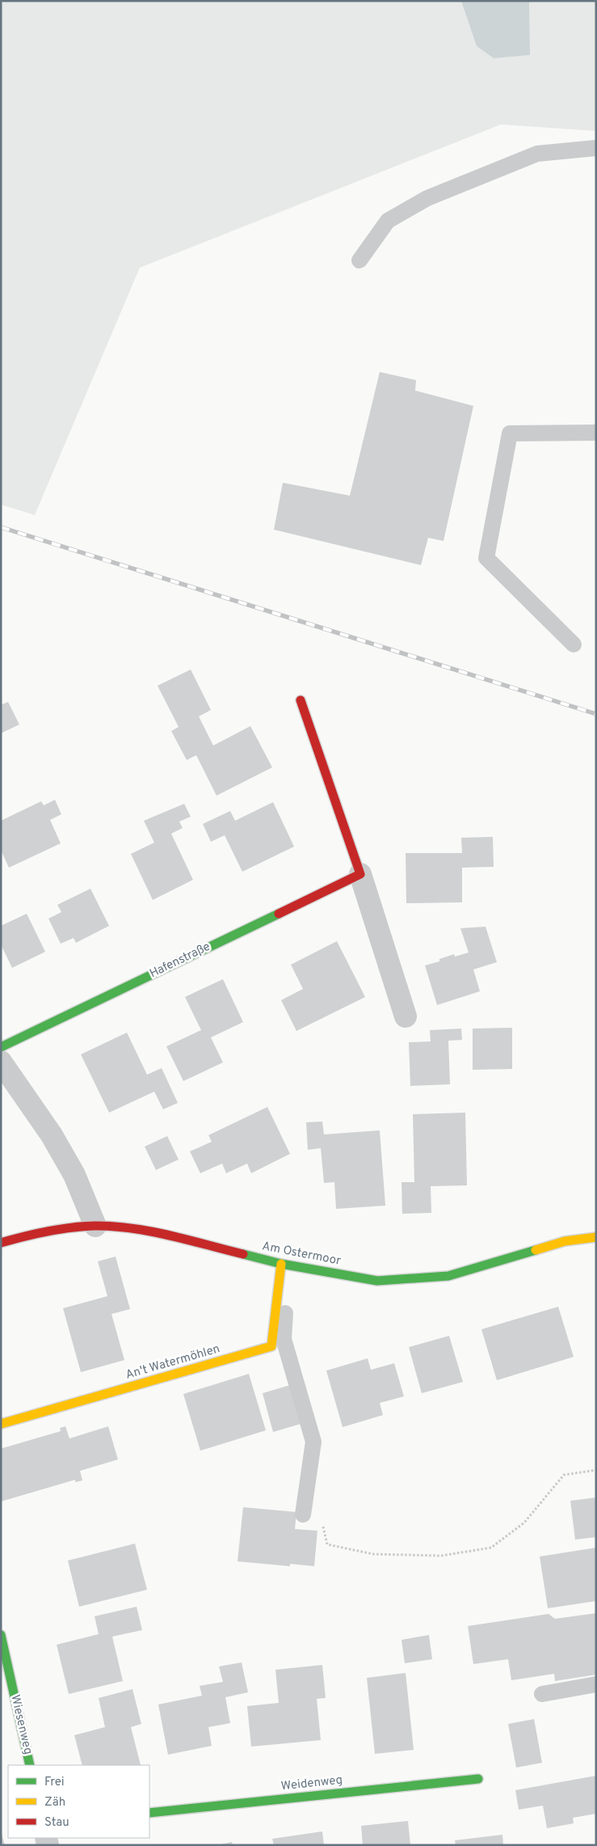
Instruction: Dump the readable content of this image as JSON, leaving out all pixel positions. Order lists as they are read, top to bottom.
{
  "streets": {
    "street": [
      "Hafenstraße",
      "Am Ostermoor",
      "An't Watermöhlen",
      "Wiesenweg",
      "Weidenweg"
    ]
  },
  "crossings": [
    ["Am Ostermoor", "An't Watermöhlen"]
  ],
  "legend": ["Frei", "Zäh", "Stau"]
}
